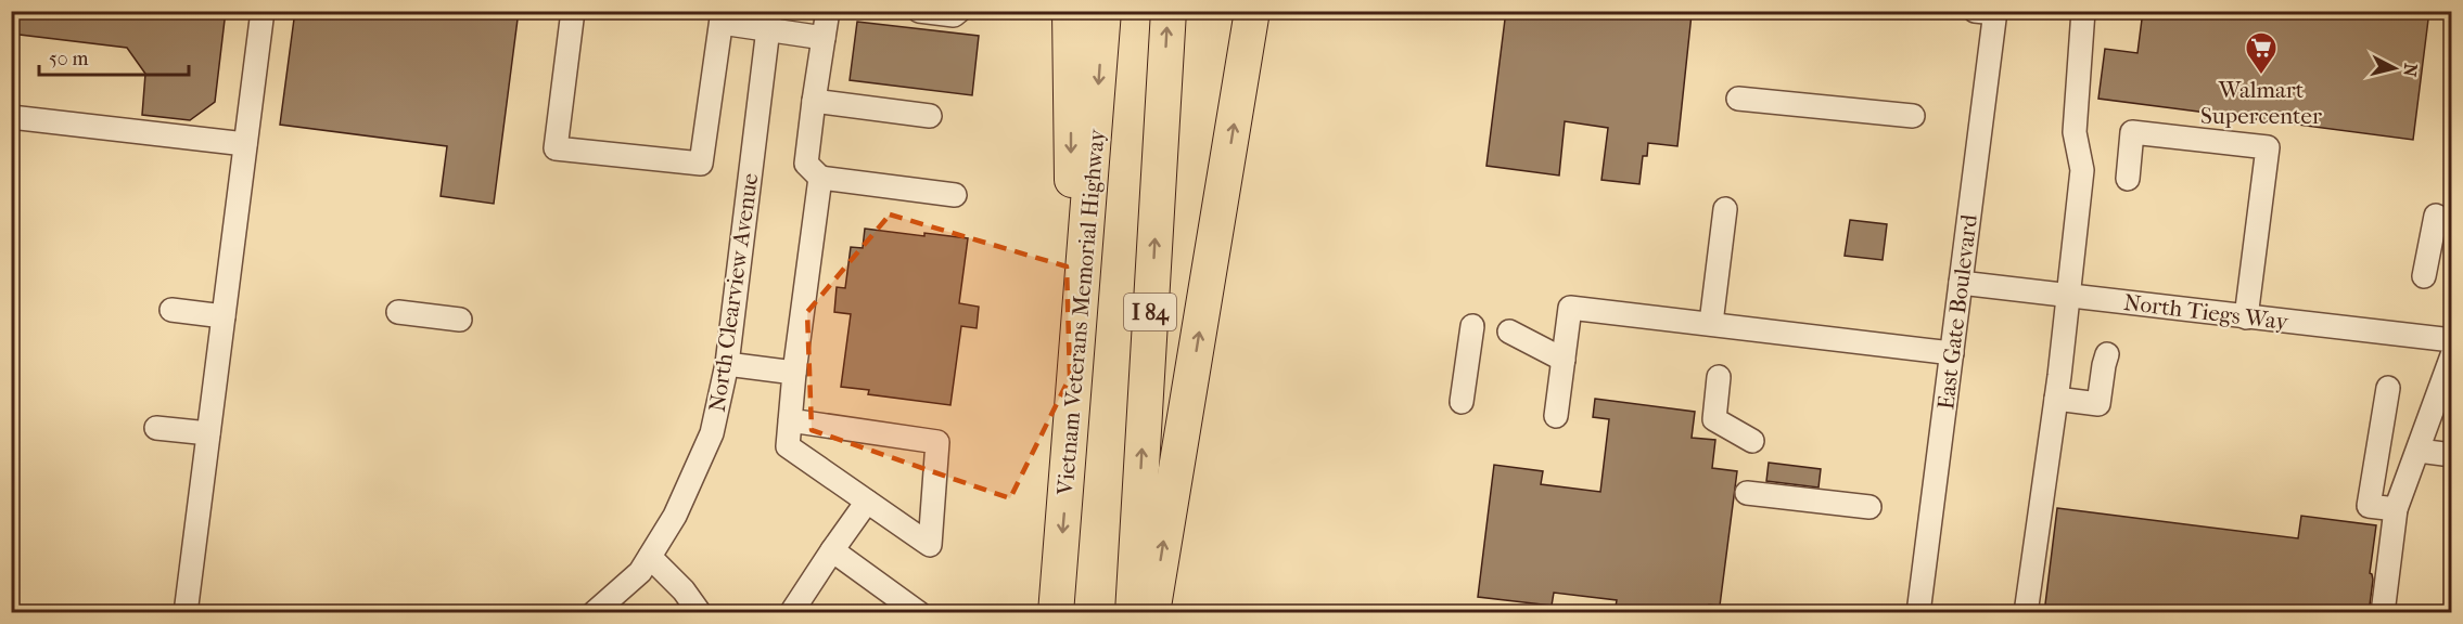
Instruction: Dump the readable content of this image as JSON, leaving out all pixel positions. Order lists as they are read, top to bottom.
{
  "streets": {
    "highway": ["Vietnam Veterans Memorial Highway", "I 84"],
    "street": ["North Clearview Avenue", "East Gate Boulevard", "North Tiegs Way"]
  },
  "crossings": [
    ["East Gate Boulevard", "North Tiegs Way"]
  ],
  "places": {
    "supermarket": ["Walmart Supercenter"]
  },
  "scale_bar": "50 m",
  "north": "right"
}
